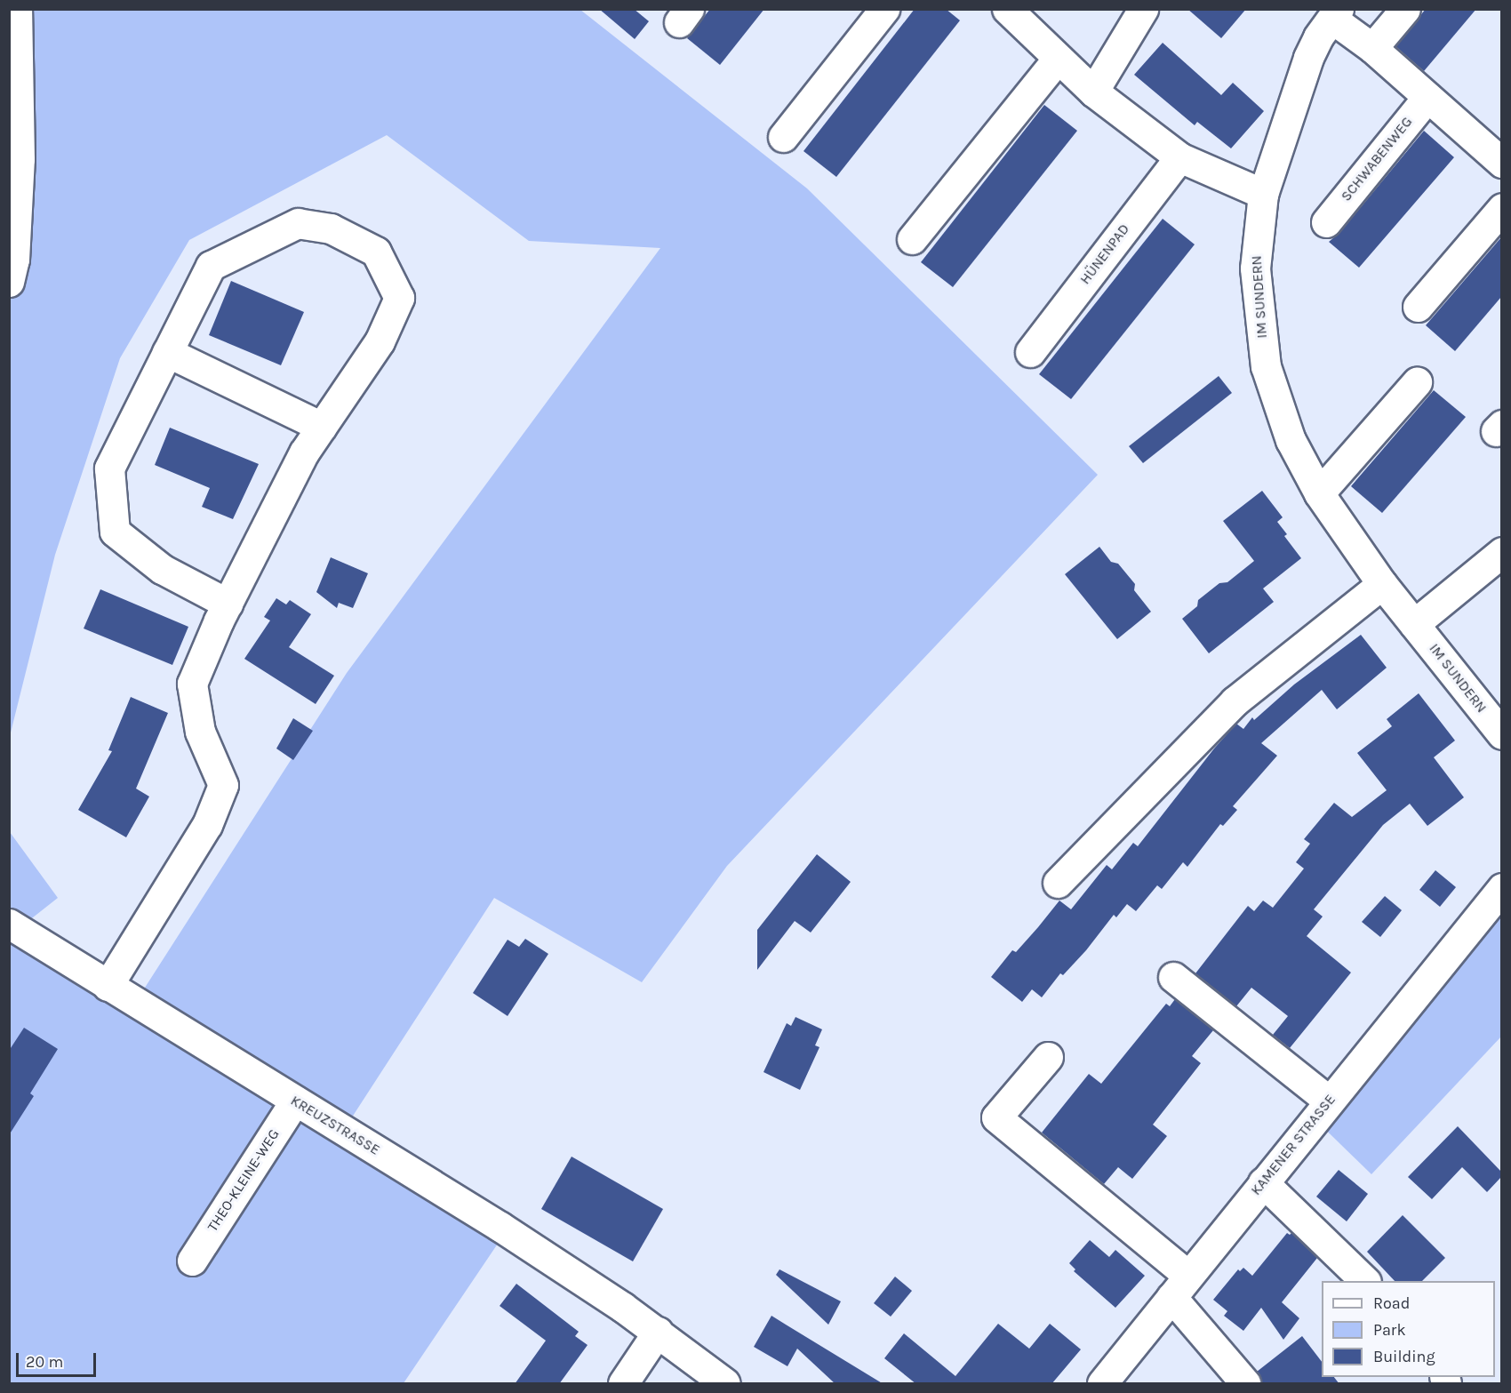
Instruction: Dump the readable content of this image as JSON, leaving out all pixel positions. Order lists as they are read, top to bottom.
{
  "streets": {
    "street": [
      "SCHWABENWEG",
      "HÜNENPAD",
      "IM SUNDERN",
      "KREUZSTRASSE",
      "KAMENER STRASSE",
      "THEO-KLEINE-WEG"
    ]
  },
  "crossings": [
    ["KREUZSTRASSE", "THEO-KLEINE-WEG"]
  ],
  "legend": ["Road", "Park", "Building"],
  "scale_bar": "20 m"
}
